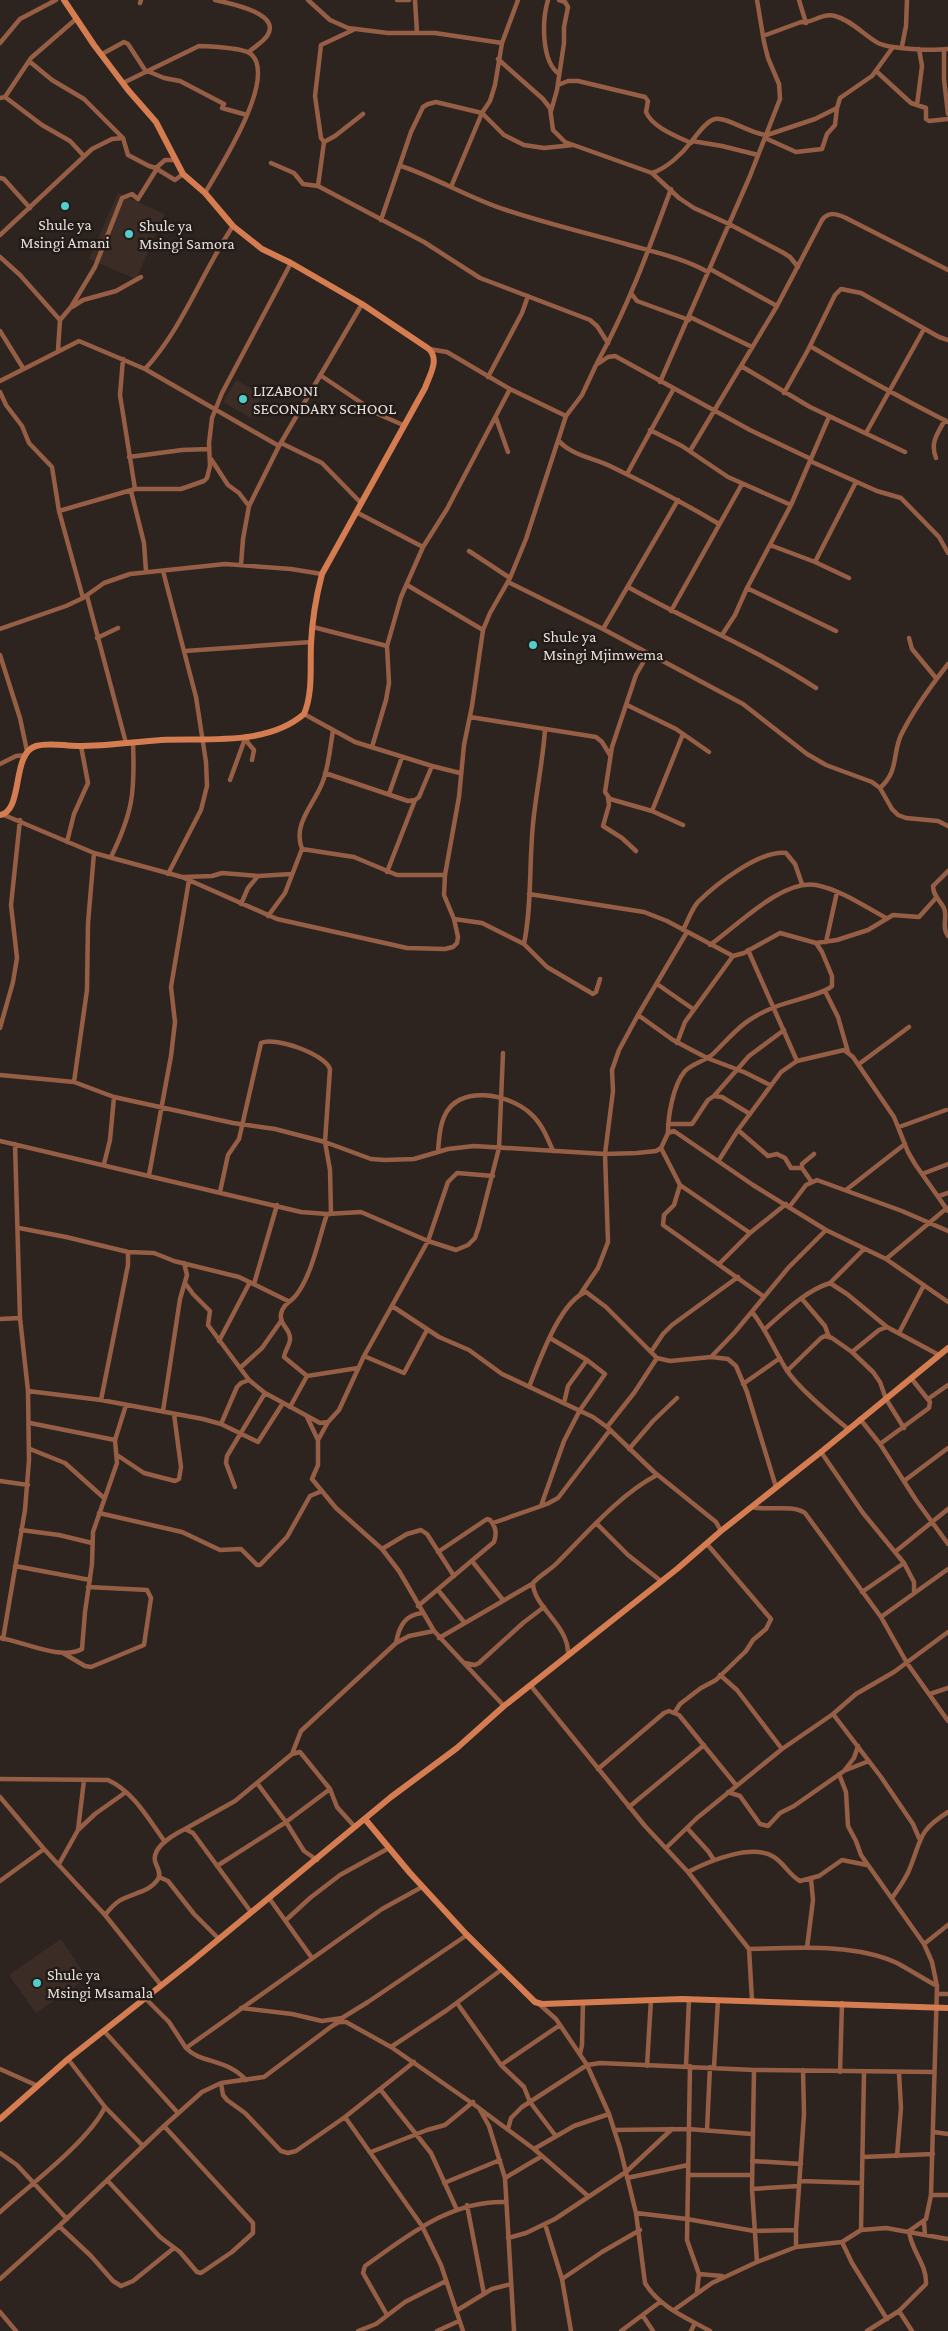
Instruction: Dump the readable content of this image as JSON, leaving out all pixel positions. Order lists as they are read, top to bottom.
{
  "places": [
    "Shule ya Msingi Amani",
    "Shule ya Msingi Samora",
    "LIZABONI SECONDARY SCHOOL",
    "Shule ya Msingi Mjimwema",
    "Shule ya Msingi Msamala"
  ]
}
